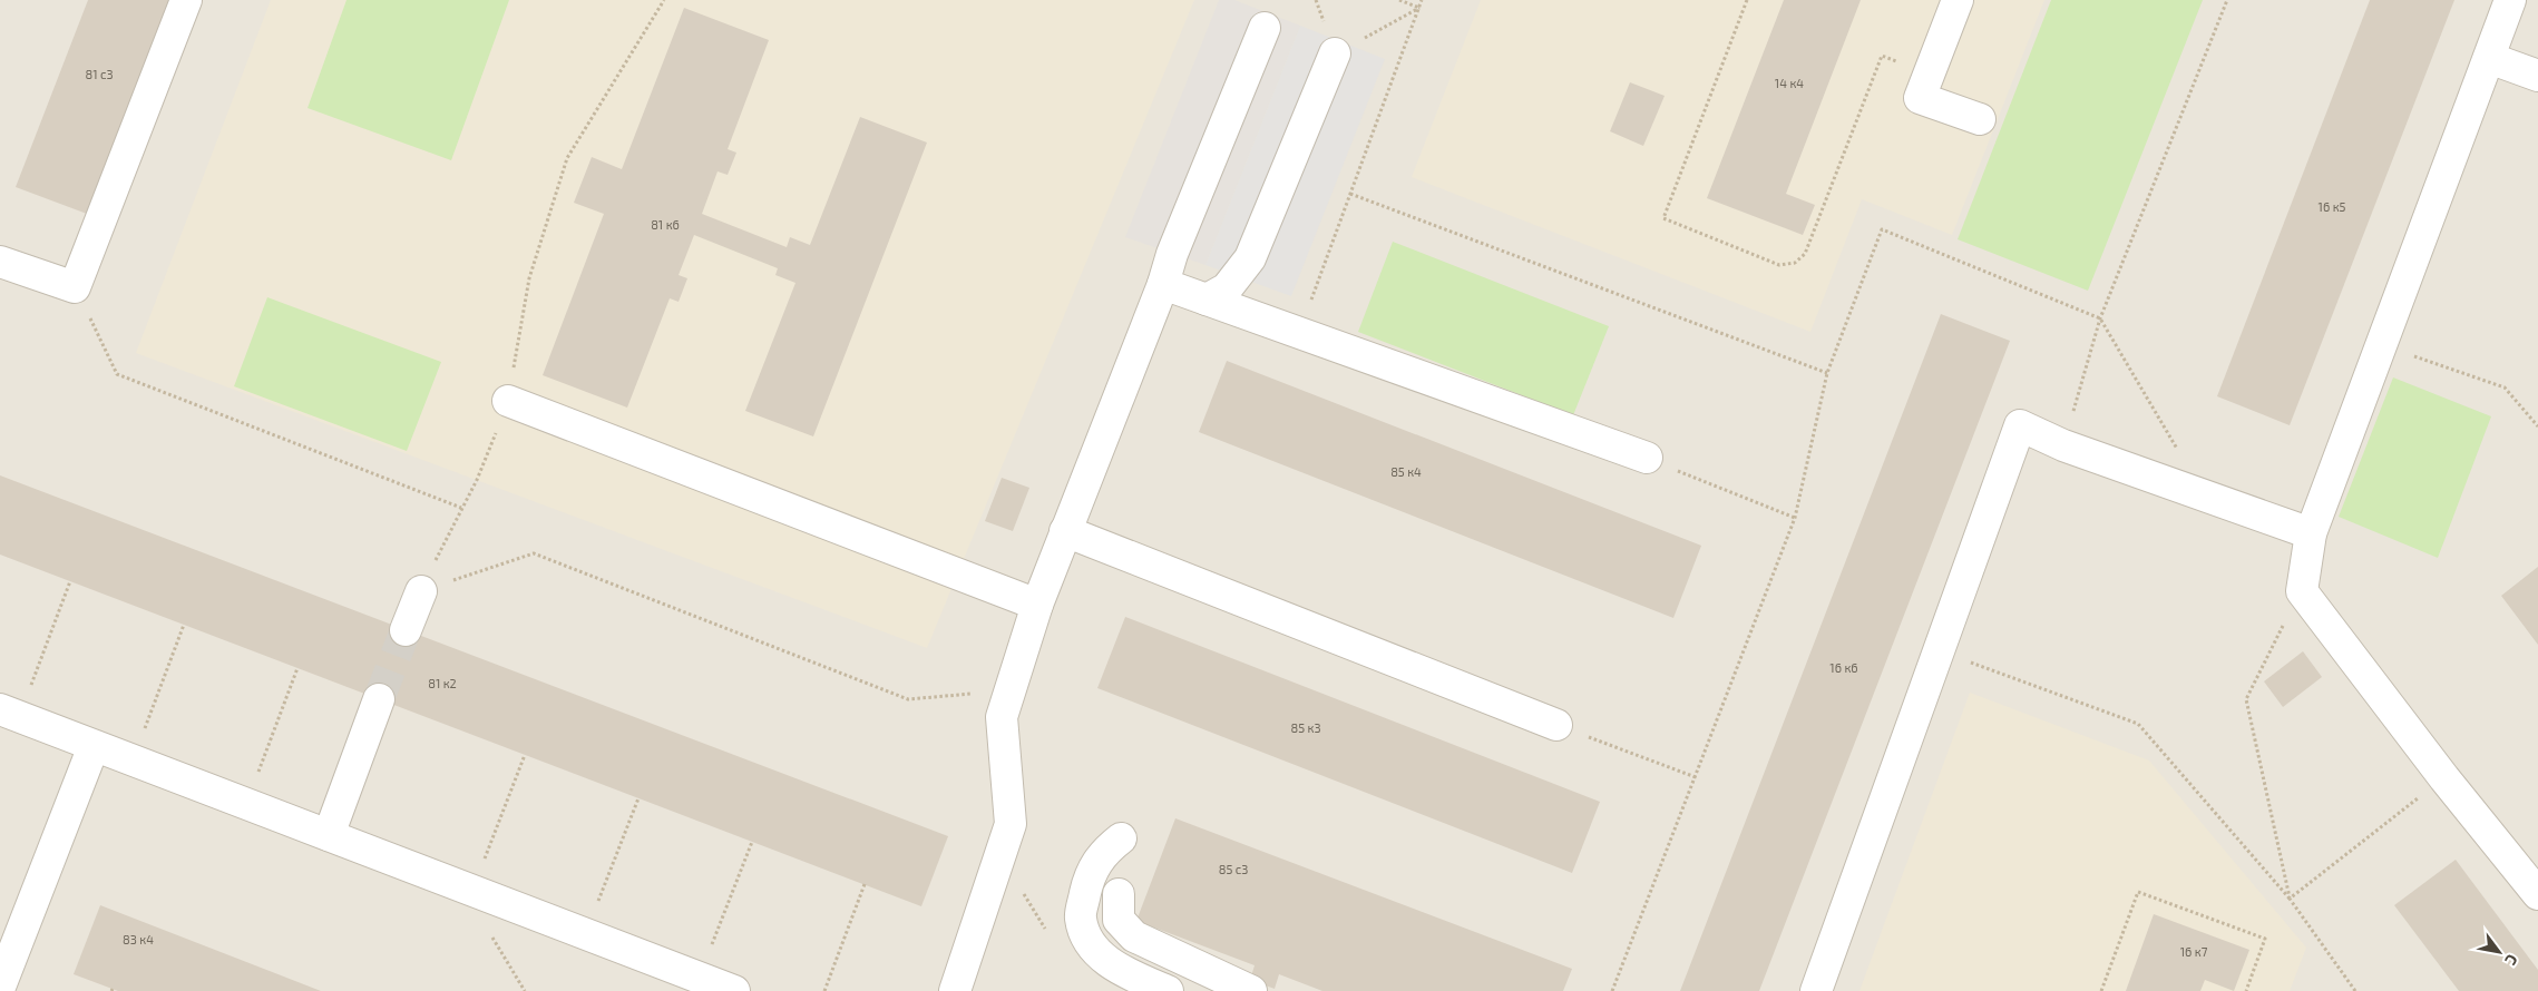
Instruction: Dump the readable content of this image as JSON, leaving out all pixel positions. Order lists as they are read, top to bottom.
{
  "house_numbers": [
    "81 с3",
    "14 к4",
    "16 к5",
    "81 к6",
    "85 к4",
    "16 к6",
    "81 к2",
    "85 к3",
    "85 с3",
    "83 к4",
    "16 к7"
  ],
  "north": "bottom right"
}
